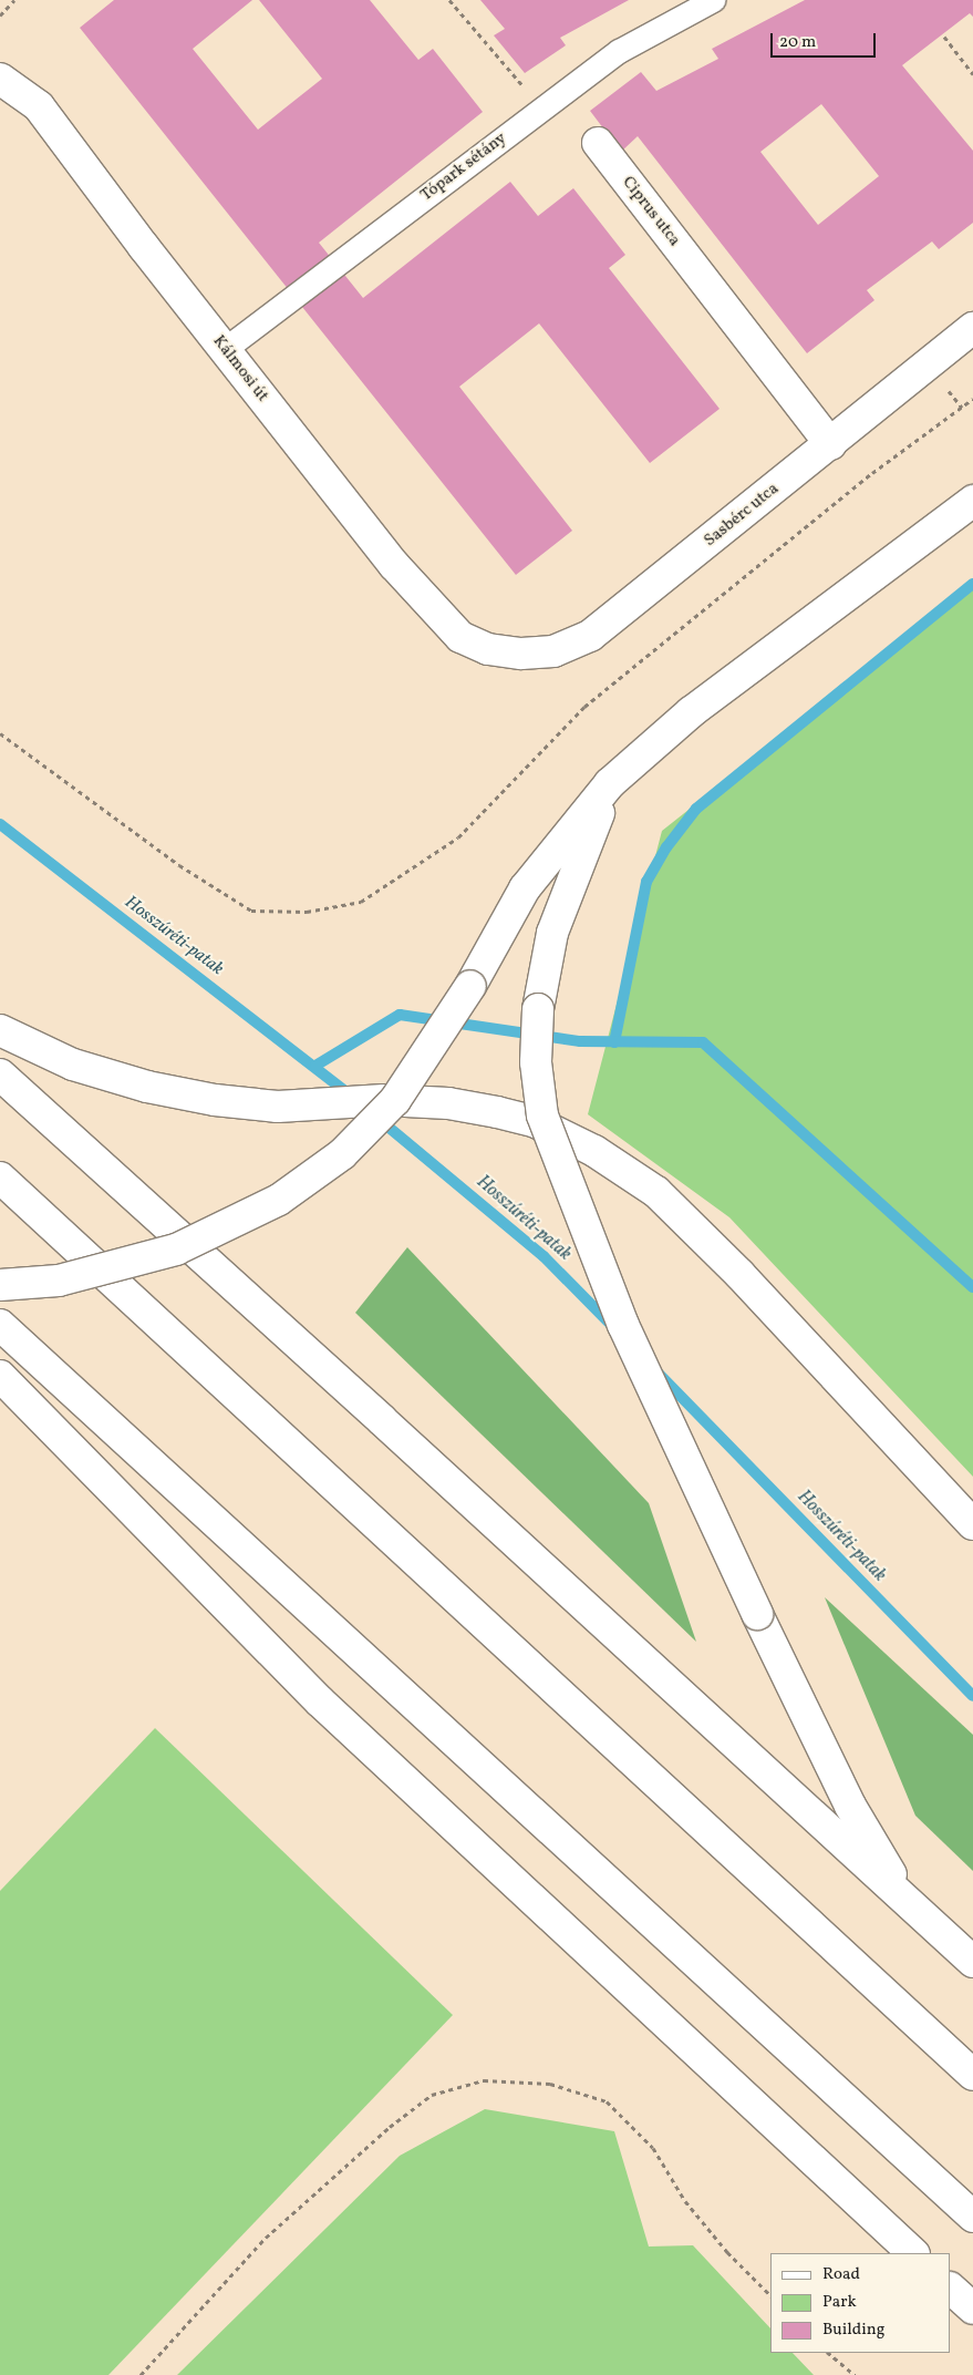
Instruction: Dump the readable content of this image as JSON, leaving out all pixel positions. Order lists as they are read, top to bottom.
{
  "streets": {
    "main road": ["Ciprus utca", "Kálmosi út", "Sasbérc utca"],
    "street": ["Tópark sétány"]
  },
  "crossings": [
    ["Tópark sétány", "Kálmosi út"],
    ["Ciprus utca", "Sasbérc utca"],
    ["Kálmosi út", "Sasbérc utca"]
  ],
  "water": ["Hosszúréti-patak"],
  "legend": ["Road", "Park", "Building"],
  "scale_bar": "20 m"
}
